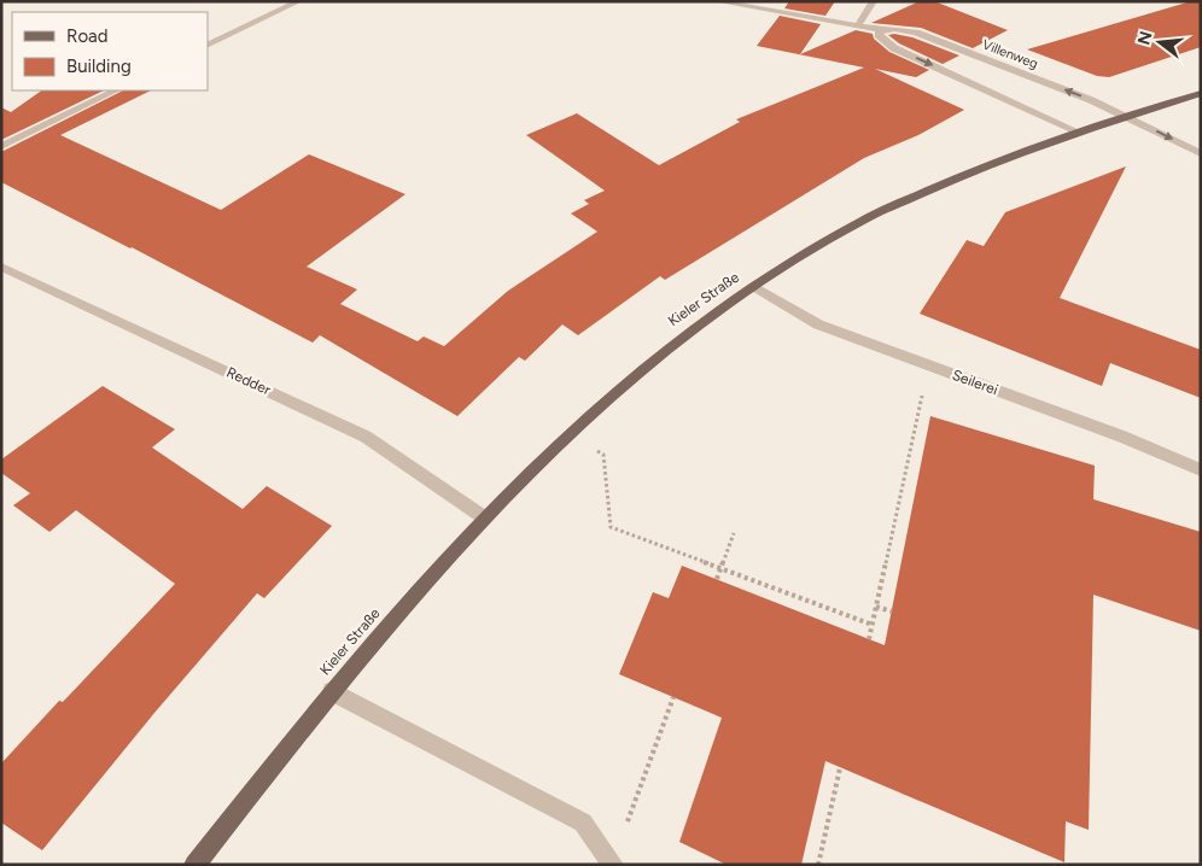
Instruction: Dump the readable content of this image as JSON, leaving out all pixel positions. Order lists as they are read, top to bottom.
{
  "streets": {
    "main road": ["Kieler Straße"],
    "street": ["Villenweg", "Redder", "Seilerei"]
  },
  "crossings": [
    ["Villenweg", "Kieler Straße"],
    ["Kieler Straße", "Redder"],
    ["Kieler Straße", "Seilerei"]
  ],
  "legend": ["Road", "Building"],
  "north": "left"
}
